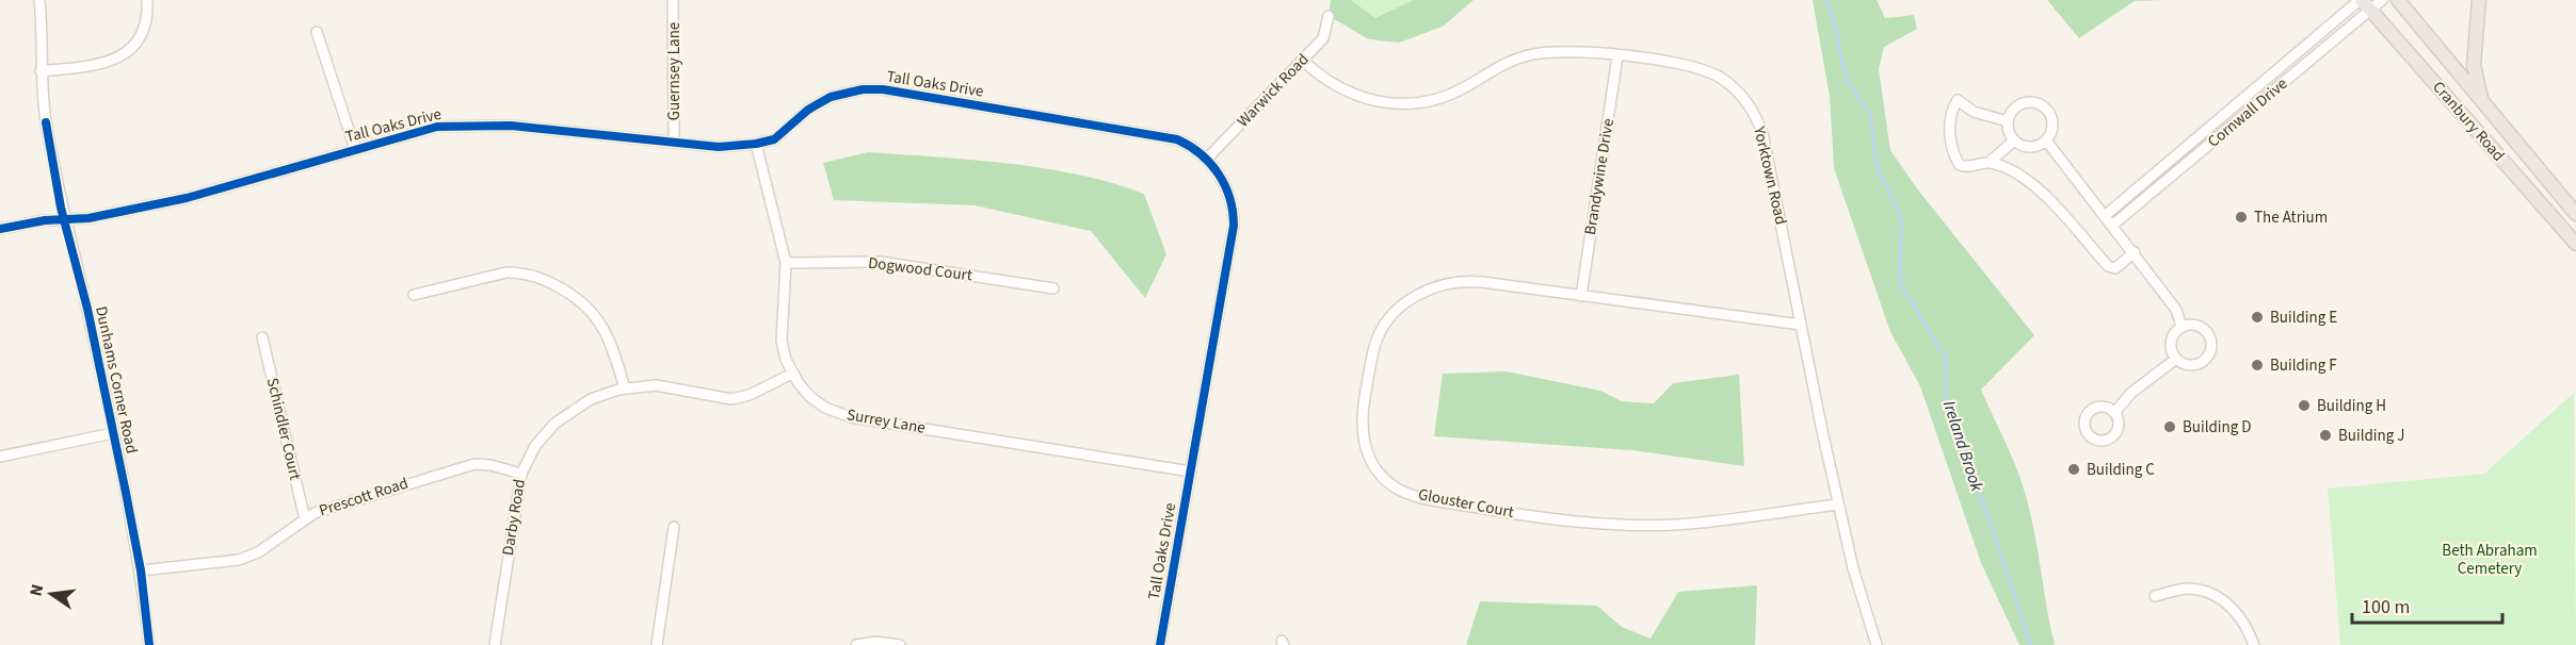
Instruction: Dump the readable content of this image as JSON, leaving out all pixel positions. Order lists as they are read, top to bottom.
{
  "streets": {
    "main road": ["Cranbury Road"],
    "street": [
      "Guernsey Lane",
      "Tall Oaks Drive",
      "Warwick Road",
      "Cornwall Drive",
      "Yorktown Road",
      "Brandywine Drive",
      "Dogwood Court",
      "Dunhams Corner Road",
      "Surrey Lane",
      "Schindler Court",
      "Prescott Road",
      "Glouster Court",
      "Darby Road"
    ]
  },
  "crossings": [
    ["Guernsey Lane", "Tall Oaks Drive"],
    ["Tall Oaks Drive", "Warwick Road"],
    ["Tall Oaks Drive", "Dunhams Corner Road"],
    ["Tall Oaks Drive", "Surrey Lane"],
    ["Warwick Road", "Yorktown Road"],
    ["Cornwall Drive", "Cranbury Road"],
    ["Yorktown Road", "Brandywine Drive"],
    ["Yorktown Road", "Glouster Court"],
    ["Brandywine Drive", "Glouster Court"],
    ["Dogwood Court", "Surrey Lane"],
    ["Dunhams Corner Road", "Prescott Road"],
    ["Surrey Lane", "Darby Road"],
    ["Schindler Court", "Prescott Road"],
    ["Prescott Road", "Darby Road"]
  ],
  "water": ["Ireland Brook"],
  "parks": ["Beth Abraham Cemetery"],
  "places": [
    "The Atrium",
    "Building E",
    "Building F",
    "Building H",
    "Building D",
    "Building J",
    "Building C"
  ],
  "scale_bar": "100 m",
  "north": "left"
}
